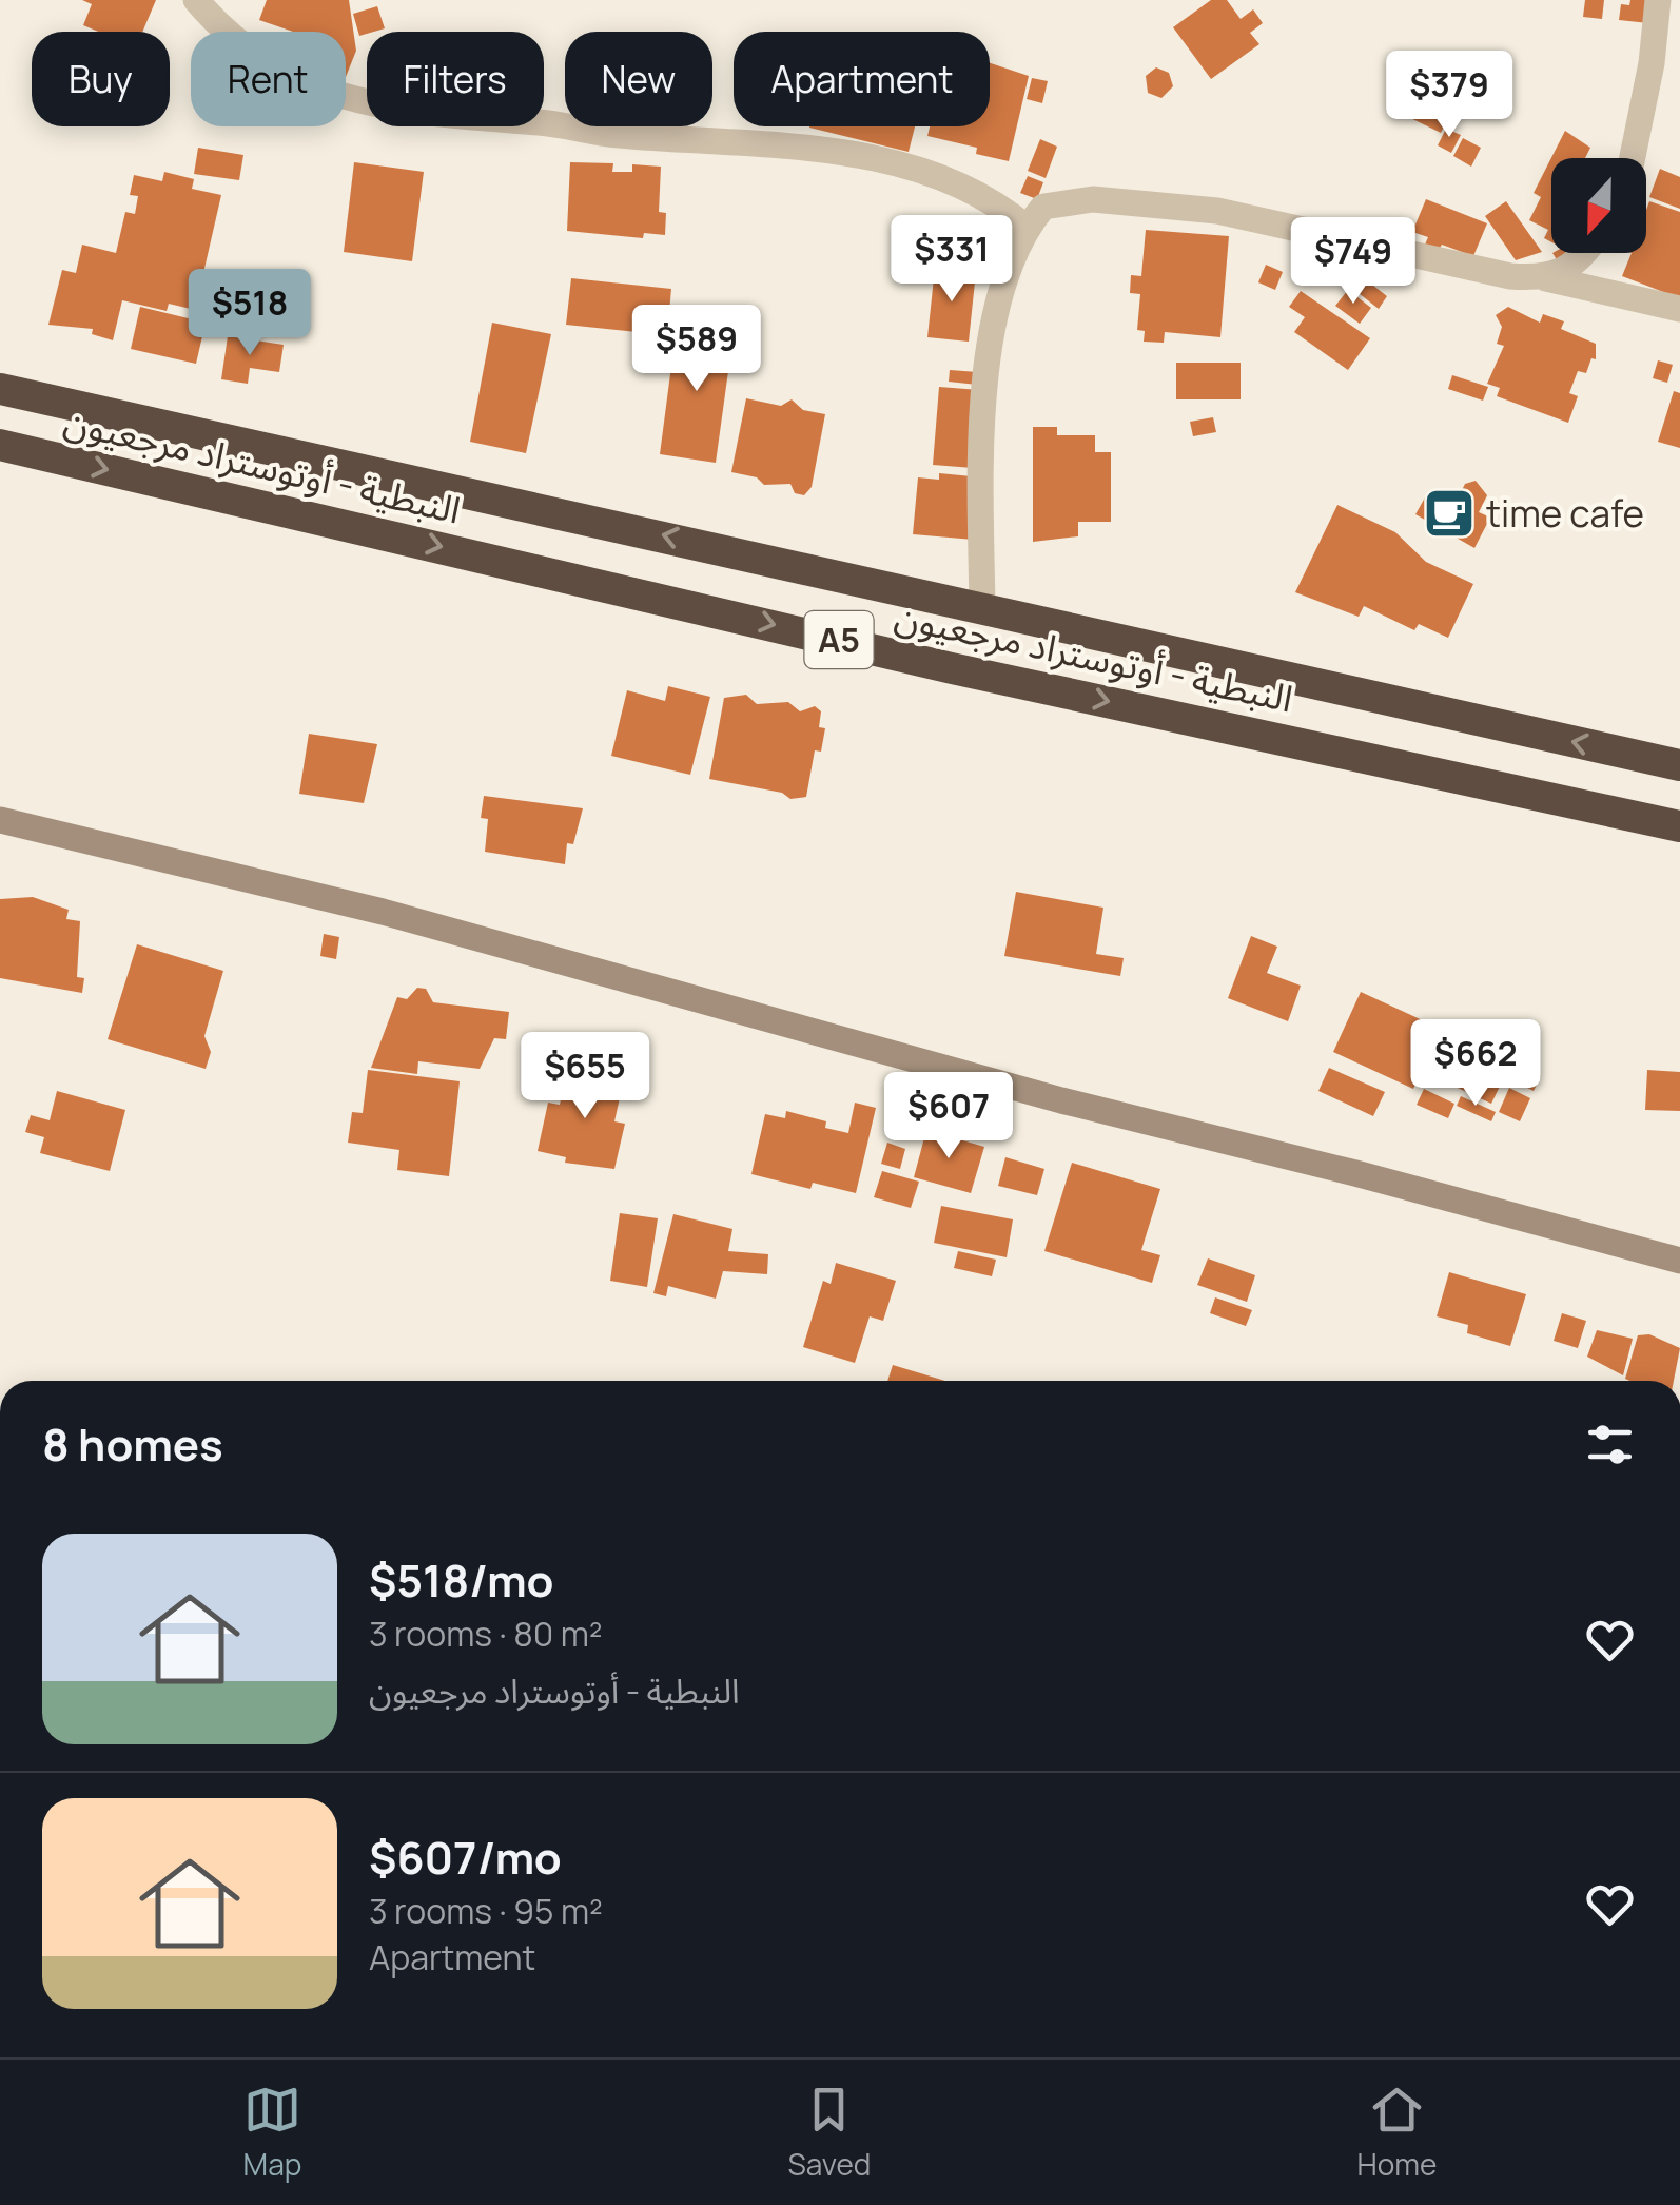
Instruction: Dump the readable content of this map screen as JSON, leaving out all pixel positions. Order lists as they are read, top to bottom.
{
  "streets": {
    "highway": ["النبطية - أوتوستراد مرجعيون", "A5"]
  },
  "places": {
    "cafe": ["time cafe"]
  },
  "north": "bottom",
  "page": {
    "chip": [
      "Buy",
      "Rent",
      "Filters",
      "New",
      "Apartment"
    ],
    "price": [
      "$379",
      "$331",
      "$749",
      "$518",
      "$589",
      "$662",
      "$655",
      "$607"
    ],
    "heading": "8 homes",
    "list": [
      {
        "name": "$518/mo",
        "note": "3 rooms · 80 m² · النبطية - أوتوستراد مرجعيون"
      },
      {
        "name": "$607/mo",
        "note": "3 rooms · 95 m² · Apartment"
      }
    ],
    "tabs": ["Map", "Saved", "Home"]
  }
}
